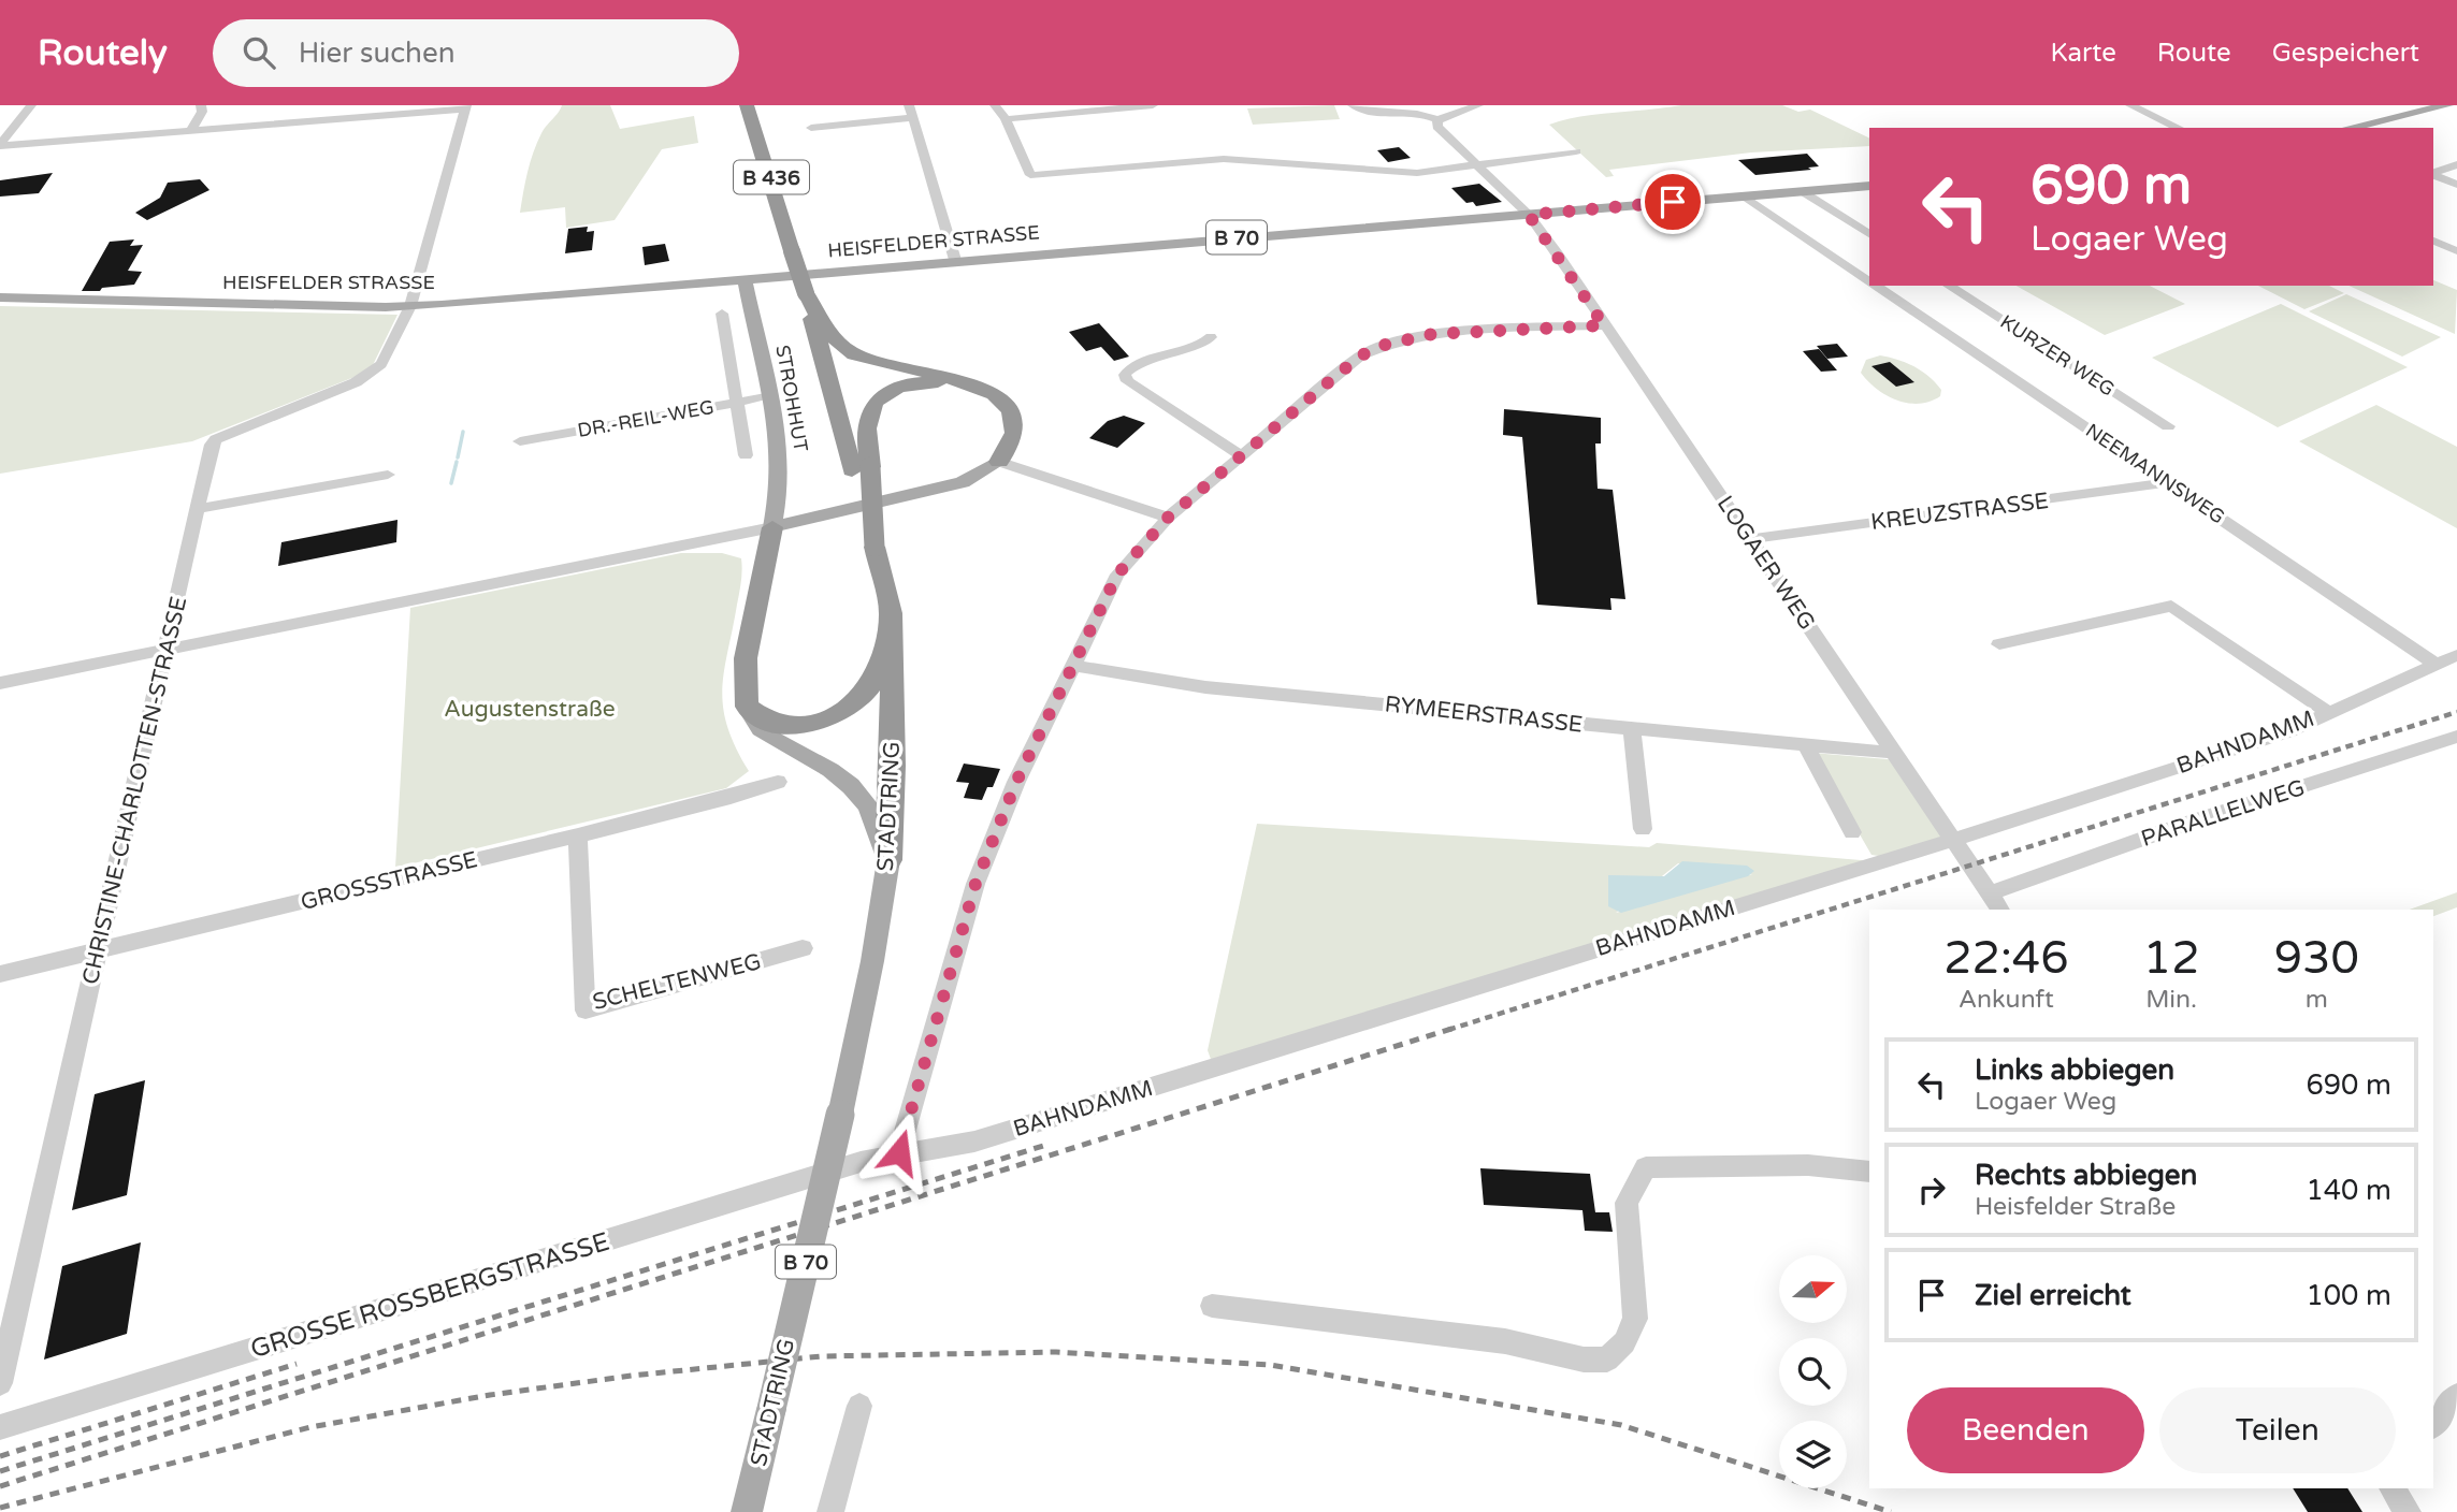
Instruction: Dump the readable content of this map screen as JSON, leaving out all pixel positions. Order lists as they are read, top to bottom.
{
  "streets": {
    "highway": ["B 436", "B 70", "STADTRING"],
    "main road": ["HEISFELDER STRASSE", "STROHHUT"],
    "street": [
      "KURZER WEG",
      "DR.-REIL-WEG",
      "NEEMANNSWEG",
      "KREUZSTRASSE",
      "LOGAER WEG",
      "RYMEERSTRASSE",
      "BAHNDAMM",
      "CHRISTINE-CHARLOTTEN-STRASSE",
      "PARALLELWEG",
      "GROSSSTRASSE",
      "SCHELTENWEG",
      "GROSSE ROSSBERGSTRASSE"
    ]
  },
  "crossings": [
    ["B 70", "STADTRING"],
    ["HEISFELDER STRASSE", "STROHHUT"],
    ["HEISFELDER STRASSE", "NEEMANNSWEG"],
    ["HEISFELDER STRASSE", "LOGAER WEG"],
    ["HEISFELDER STRASSE", "CHRISTINE-CHARLOTTEN-STRASSE"],
    ["STROHHUT", "DR.-REIL-WEG"],
    ["NEEMANNSWEG", "KREUZSTRASSE"],
    ["NEEMANNSWEG", "BAHNDAMM"],
    ["KREUZSTRASSE", "LOGAER WEG"],
    ["LOGAER WEG", "RYMEERSTRASSE"],
    ["LOGAER WEG", "BAHNDAMM"],
    ["LOGAER WEG", "PARALLELWEG"],
    ["BAHNDAMM", "GROSSE ROSSBERGSTRASSE"],
    ["CHRISTINE-CHARLOTTEN-STRASSE", "GROSSSTRASSE"],
    ["GROSSSTRASSE", "SCHELTENWEG"]
  ],
  "parks": ["Augustenstraße"],
  "north": "right",
  "page": {
    "header": "Routely",
    "search": "Hier suchen",
    "nav": ["Karte", "Route", "Gespeichert"],
    "turn": ["690 m", "Logaer Weg"],
    "eta": [
      "22:46",
      "Ankunft",
      "12",
      "Min.",
      "930",
      "m"
    ],
    "list": [
      {
        "name": "Links abbiegen",
        "note": "Logaer Weg",
        "value": "690 m"
      },
      {
        "name": "Rechts abbiegen",
        "note": "Heisfelder Straße",
        "value": "140 m"
      },
      {
        "name": "Ziel erreicht",
        "value": "100 m"
      }
    ],
    "buttons": ["Beenden", "Teilen"]
  }
}
